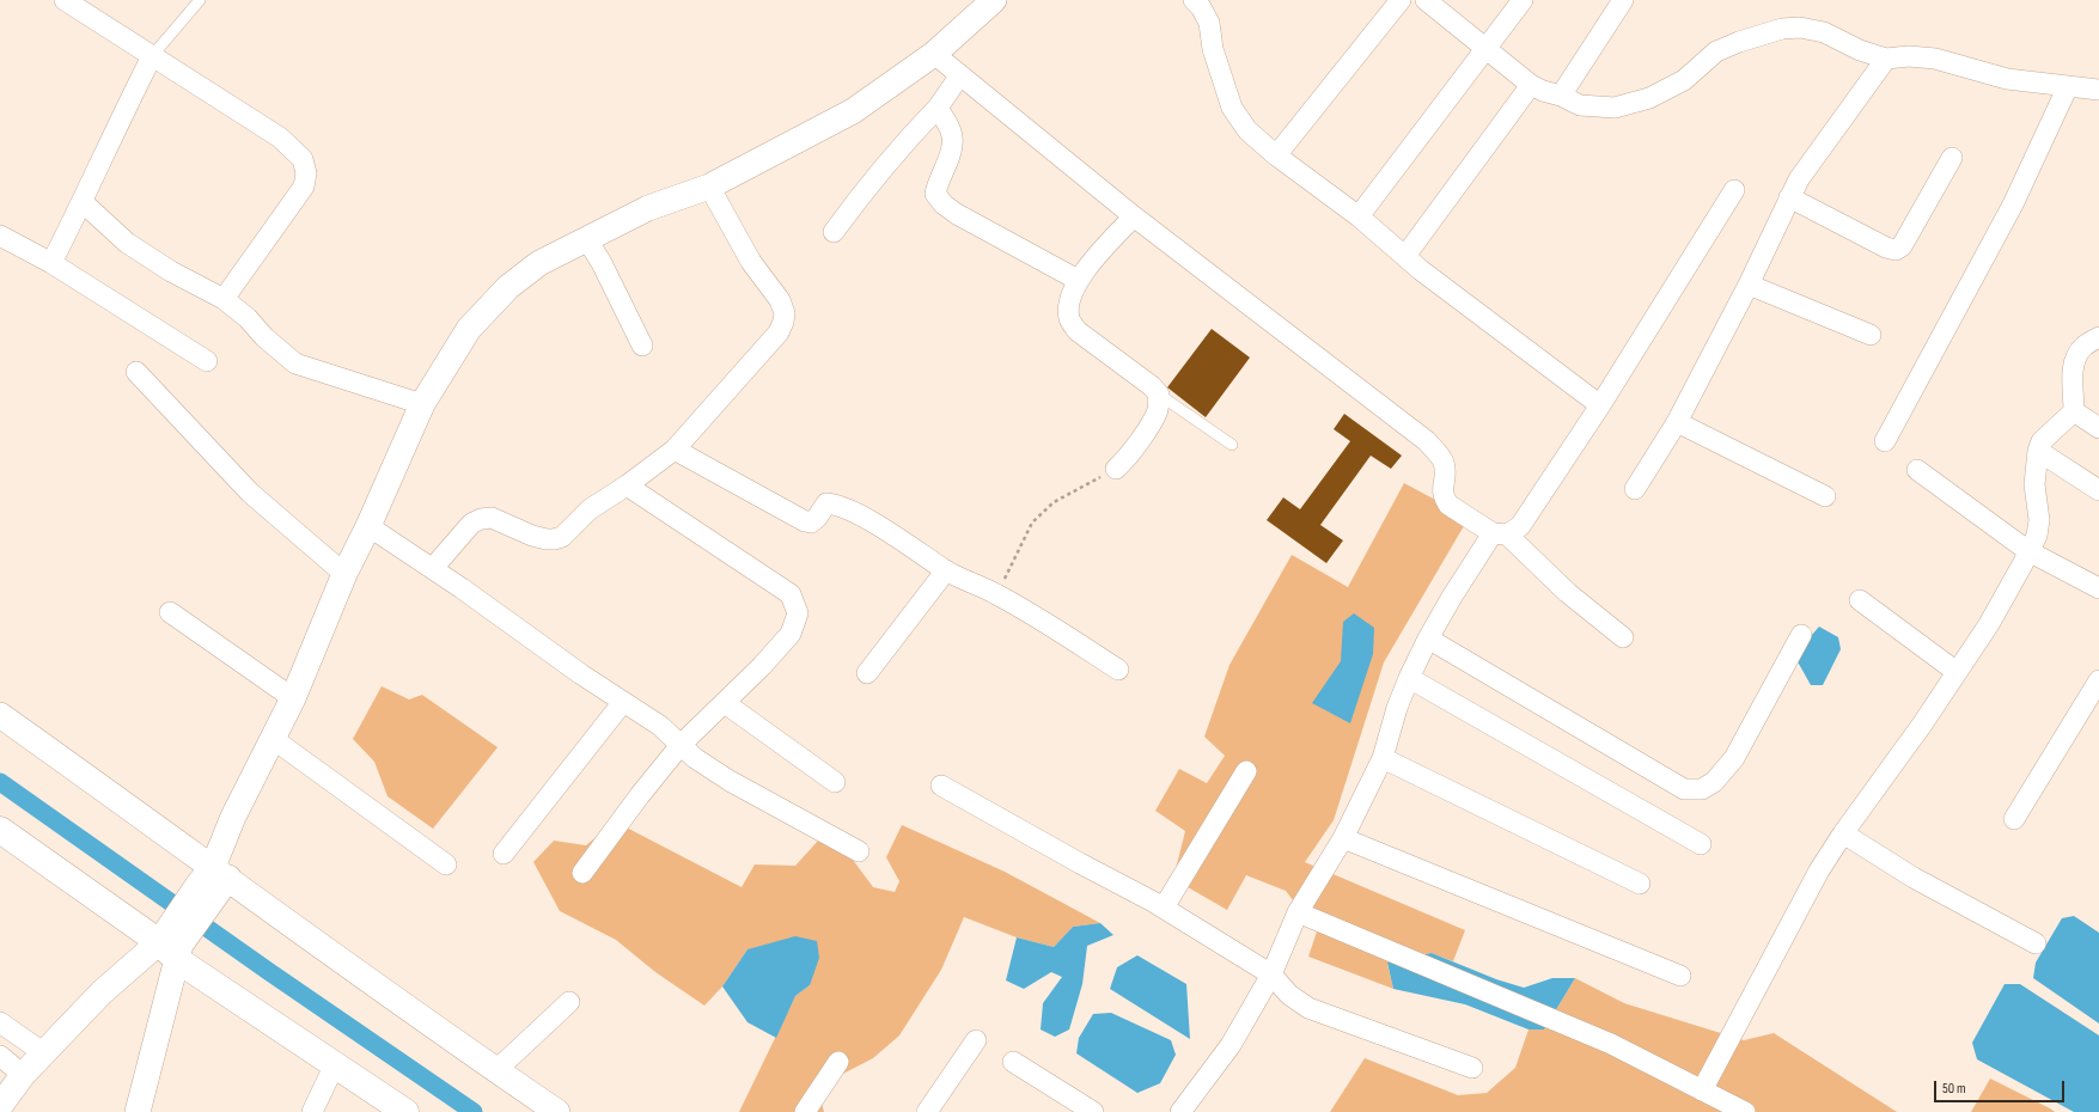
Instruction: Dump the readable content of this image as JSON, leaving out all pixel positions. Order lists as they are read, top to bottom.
{
  "scale_bar": "50 m"
}
